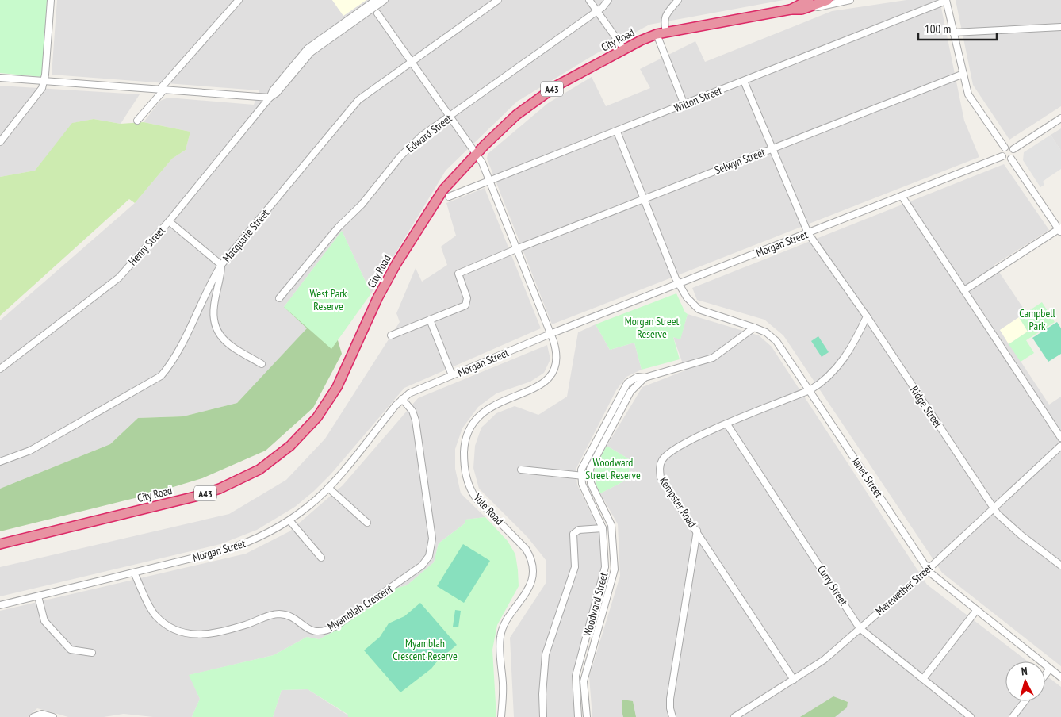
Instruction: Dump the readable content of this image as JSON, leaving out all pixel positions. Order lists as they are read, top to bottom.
{
  "streets": {
    "highway": ["City Road", "A43"],
    "street": [
      "Wilton Street",
      "Edward Street",
      "Selwyn Street",
      "Macquarie Street",
      "Morgan Street",
      "Henry Street",
      "Ridge Street",
      "Janet Street",
      "Kempster Road",
      "Yule Road",
      "Curry Street",
      "Merewether Street",
      "Woodward Street",
      "Myamblah Crescent"
    ]
  },
  "crossings": [
    ["City Road", "Yule Road"],
    ["Wilton Street", "Ridge Street"],
    ["Wilton Street", "Janet Street"],
    ["Wilton Street", "Yule Road"],
    ["Edward Street", "Yule Road"],
    ["Selwyn Street", "Ridge Street"],
    ["Selwyn Street", "Janet Street"],
    ["Selwyn Street", "Yule Road"],
    ["Macquarie Street", "Yule Road"],
    ["Morgan Street", "Ridge Street"],
    ["Morgan Street", "Janet Street"],
    ["Morgan Street", "Yule Road"],
    ["Morgan Street", "Myamblah Crescent"],
    ["Ridge Street", "Kempster Road"],
    ["Ridge Street", "Merewether Street"],
    ["Janet Street", "Kempster Road"],
    ["Janet Street", "Merewether Street"],
    ["Kempster Road", "Curry Street"],
    ["Kempster Road", "Merewether Street"],
    ["Curry Street", "Merewether Street"]
  ],
  "parks": [
    "West Park Reserve",
    "Campbell Park",
    "Morgan Street Reserve",
    "Woodward Street Reserve",
    "Myamblah Crescent Reserve"
  ],
  "scale_bar": "100 m",
  "north": "top"
}
